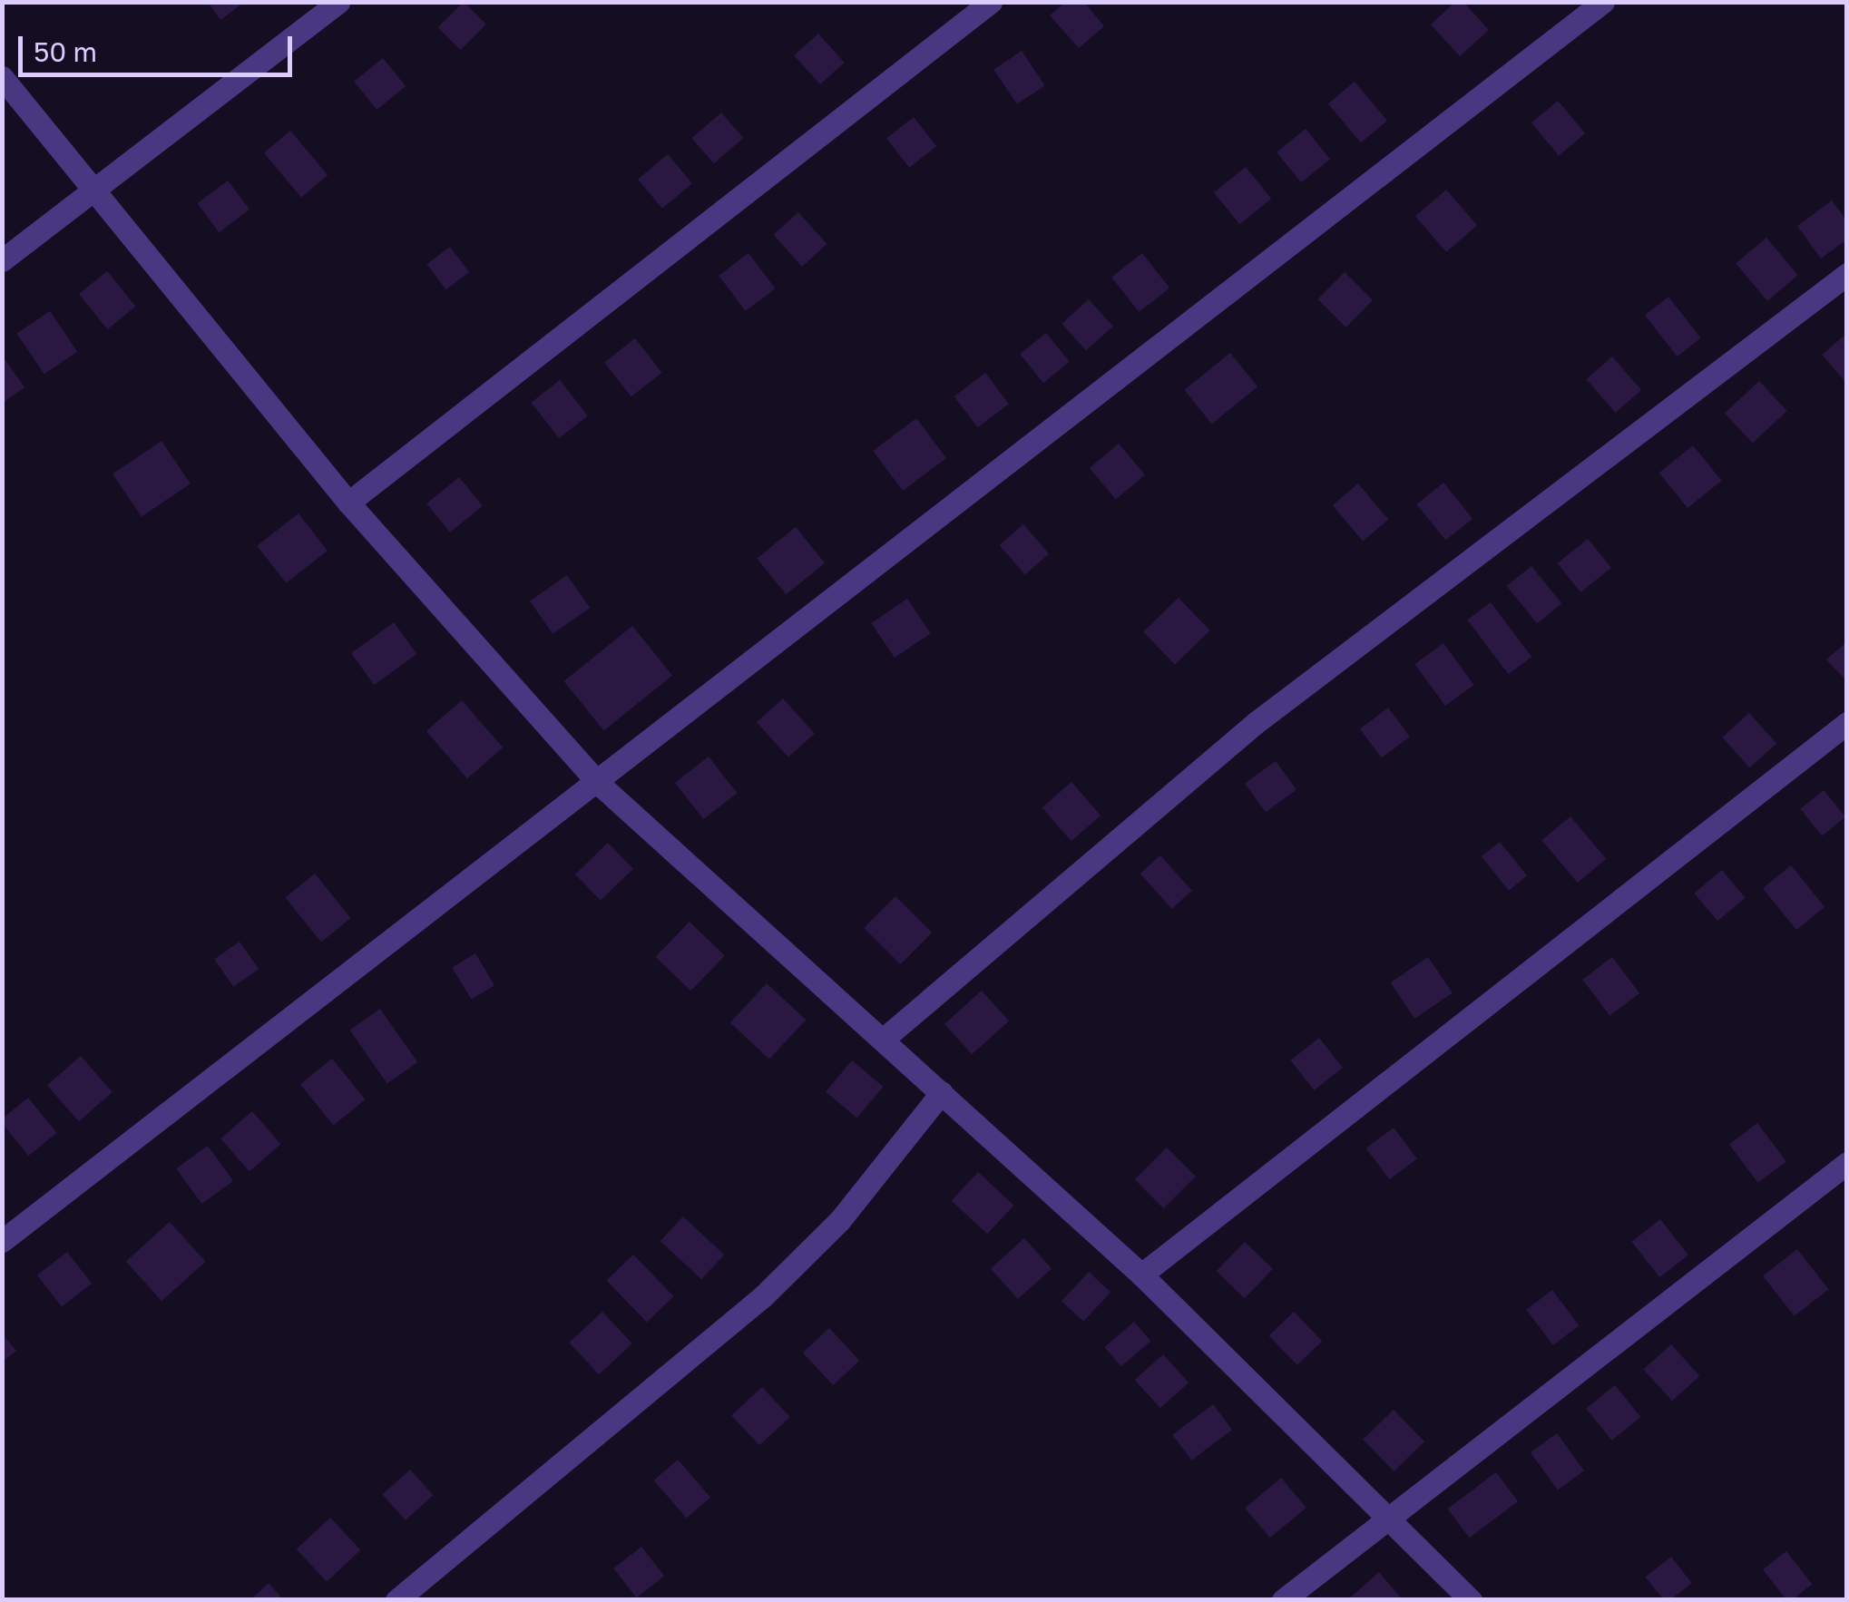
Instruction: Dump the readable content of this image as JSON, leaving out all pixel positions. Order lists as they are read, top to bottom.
{
  "scale_bar": "50 m"
}
